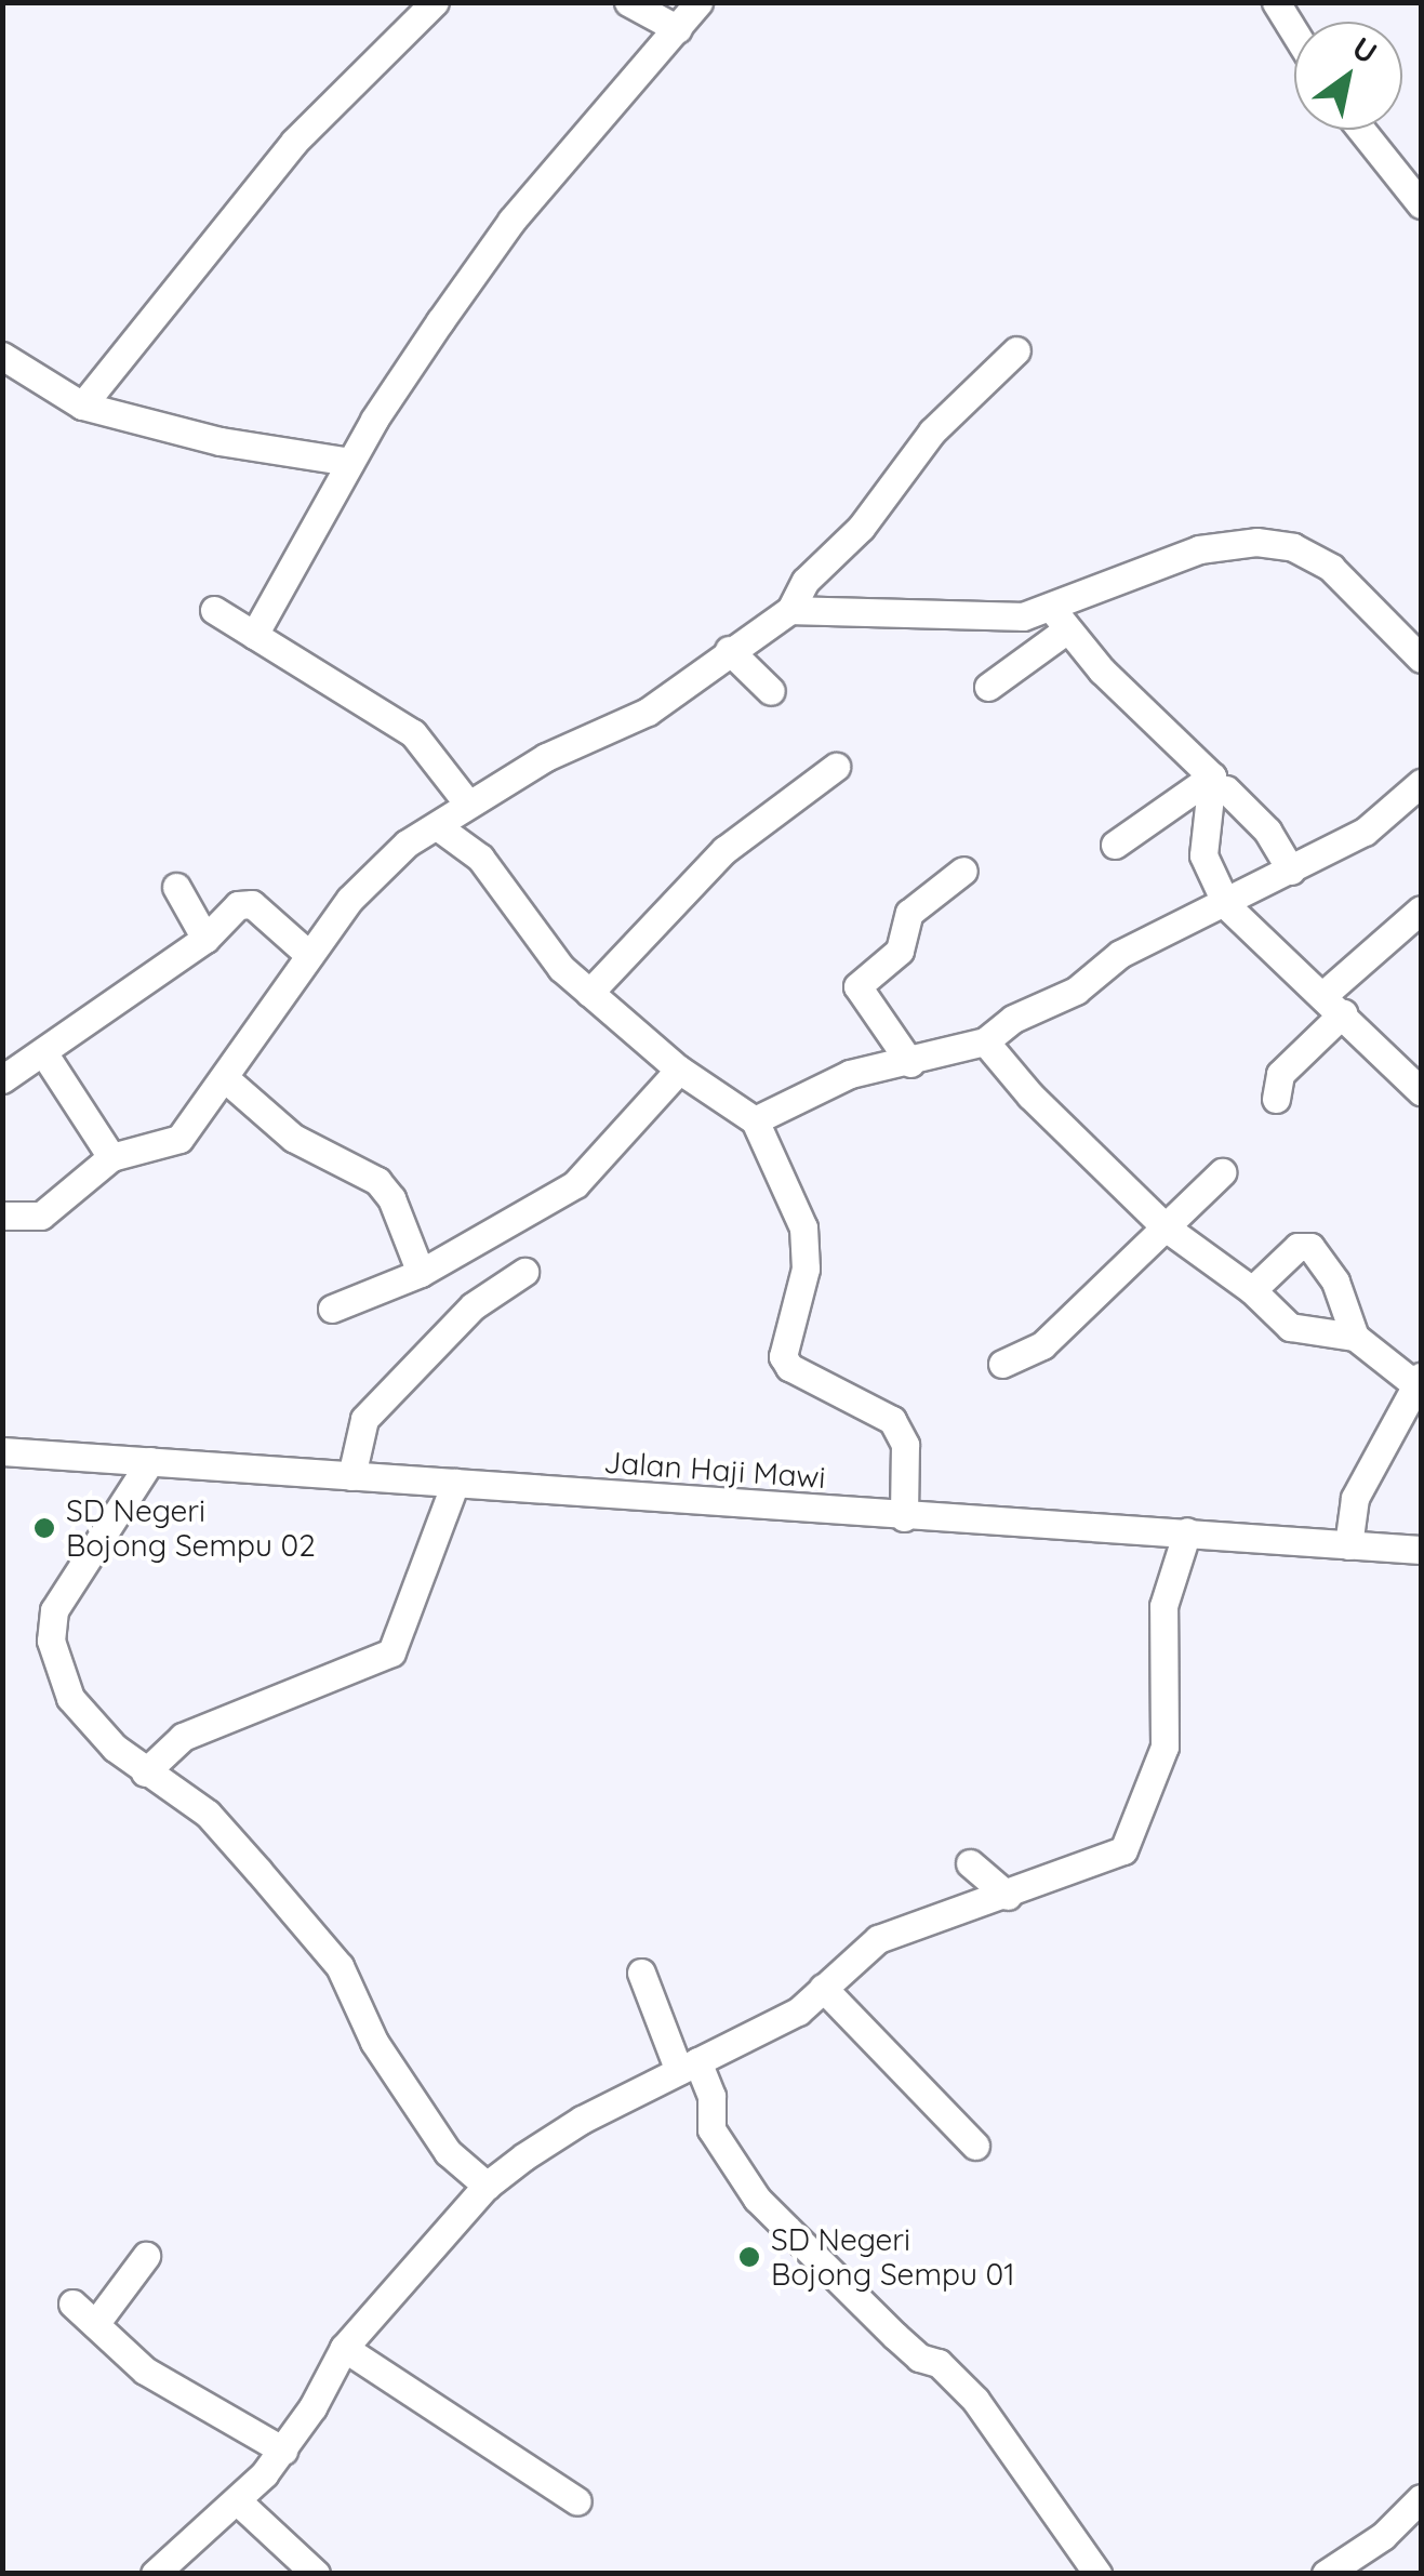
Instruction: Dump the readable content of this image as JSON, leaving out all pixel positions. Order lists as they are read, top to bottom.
{
  "streets": {
    "street": ["Jalan Haji Mawi"]
  },
  "places": ["SD Negeri Bojong Sempu 02", "SD Negeri Bojong Sempu 01"],
  "north": "top right"
}
